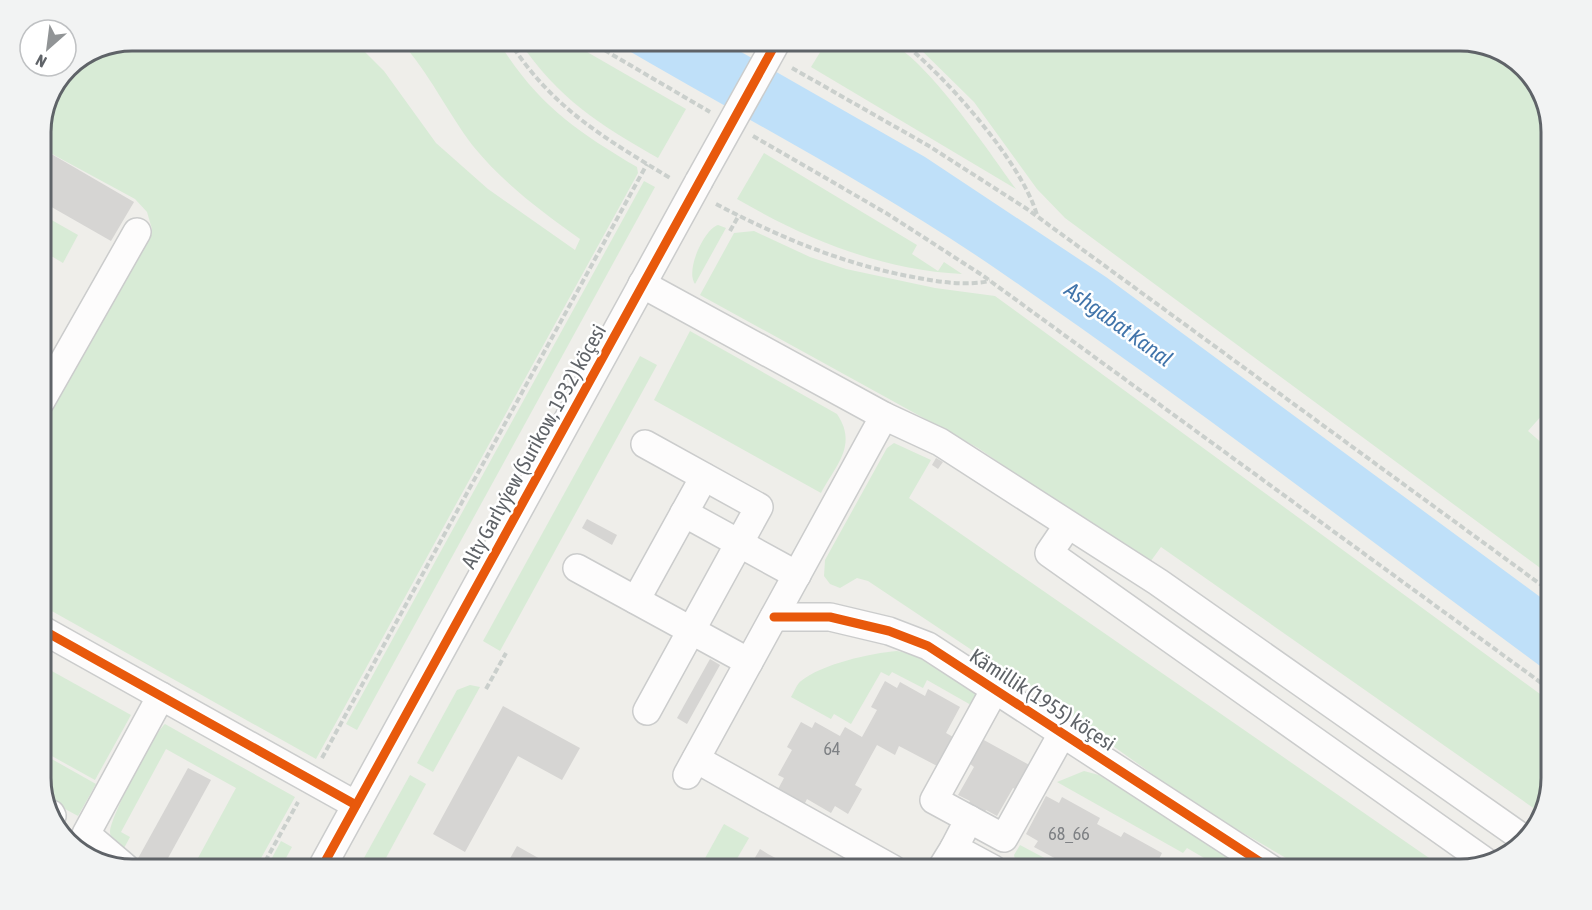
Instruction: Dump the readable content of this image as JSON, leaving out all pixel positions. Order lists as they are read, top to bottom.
{
  "streets": {
    "street": ["Alty Garlyýew (Surikow, 1932) köçesi", "Kämillik (1955) köçesi"]
  },
  "water": ["Ashgabat Kanal"],
  "house_numbers": ["64", "68_66"],
  "north": "bottom left"
}
